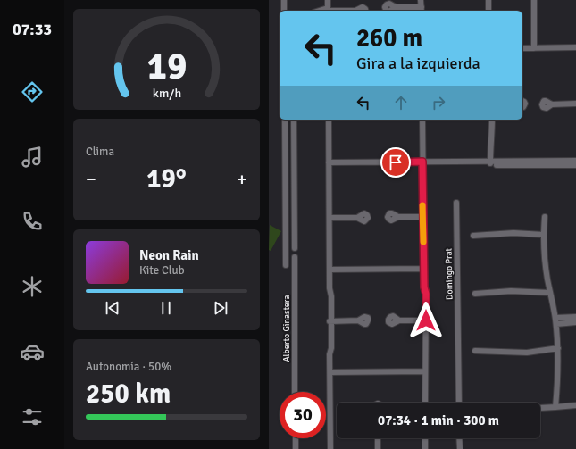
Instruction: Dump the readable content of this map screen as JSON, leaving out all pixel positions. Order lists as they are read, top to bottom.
{
  "streets": {
    "street": ["Domingo Prat", "Alberto Ginastera"]
  },
  "page": {
    "tabs": "07:33",
    "turn": ["260 m", "Gira a la izquierda"],
    "tile": [
      "Clima",
      ["Autonomía · 50%", "250 km"]
    ],
    "heat": ["−", "19°", "+"],
    "song": ["Neon Rain", "Kite Club"],
    "limit": "30",
    "trip": "07:34 · 1 min · 300 m",
    "gauge": ["19", "km/h"]
  }
}
